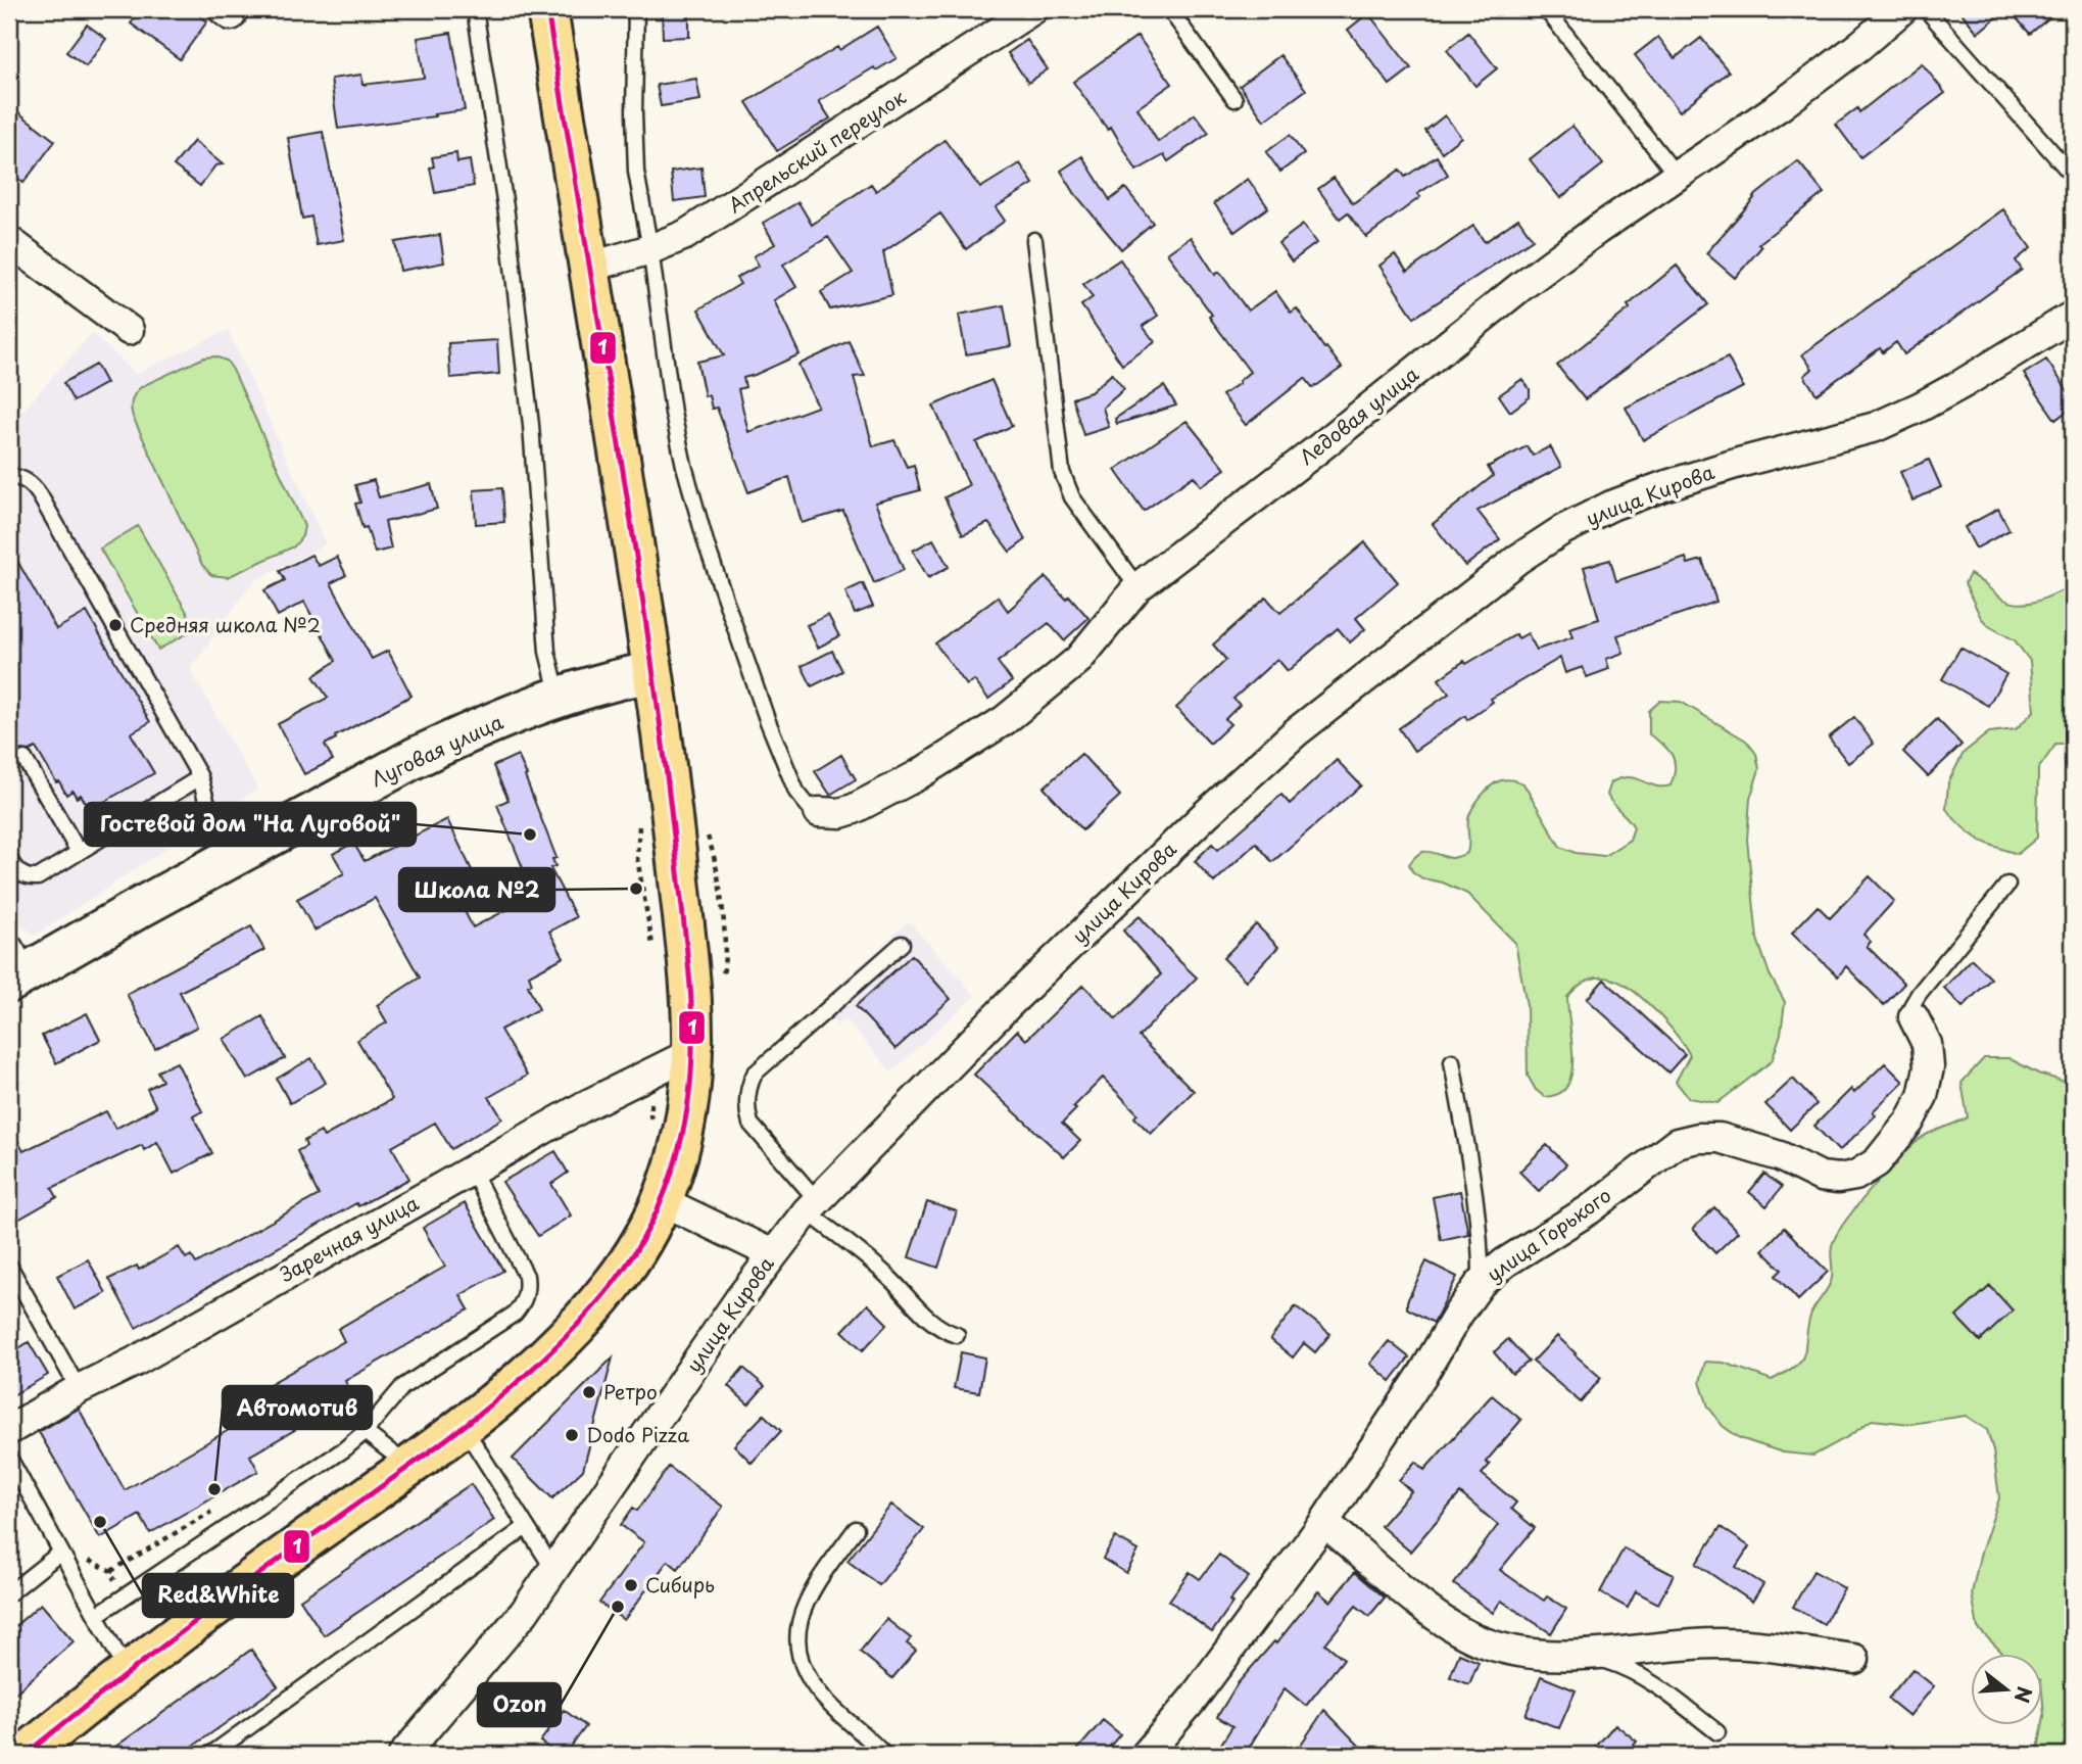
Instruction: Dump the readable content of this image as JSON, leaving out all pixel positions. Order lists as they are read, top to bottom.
{
  "streets": {
    "street": [
      "Апрельский переулок",
      "Ледовая улица",
      "улица Кирова",
      "Луговая улица",
      "улица Горького",
      "Заречная улица"
    ]
  },
  "places": [
    "Средняя школа №2",
    "Гостевой дом \"На Луговой\"",
    "Школа №2",
    "Ретро",
    "Dodo Pizza",
    "Автомотив",
    "Red&White",
    "Сибирь",
    "Ozon"
  ],
  "lines": ["transit line 1"],
  "north": "right"
}
